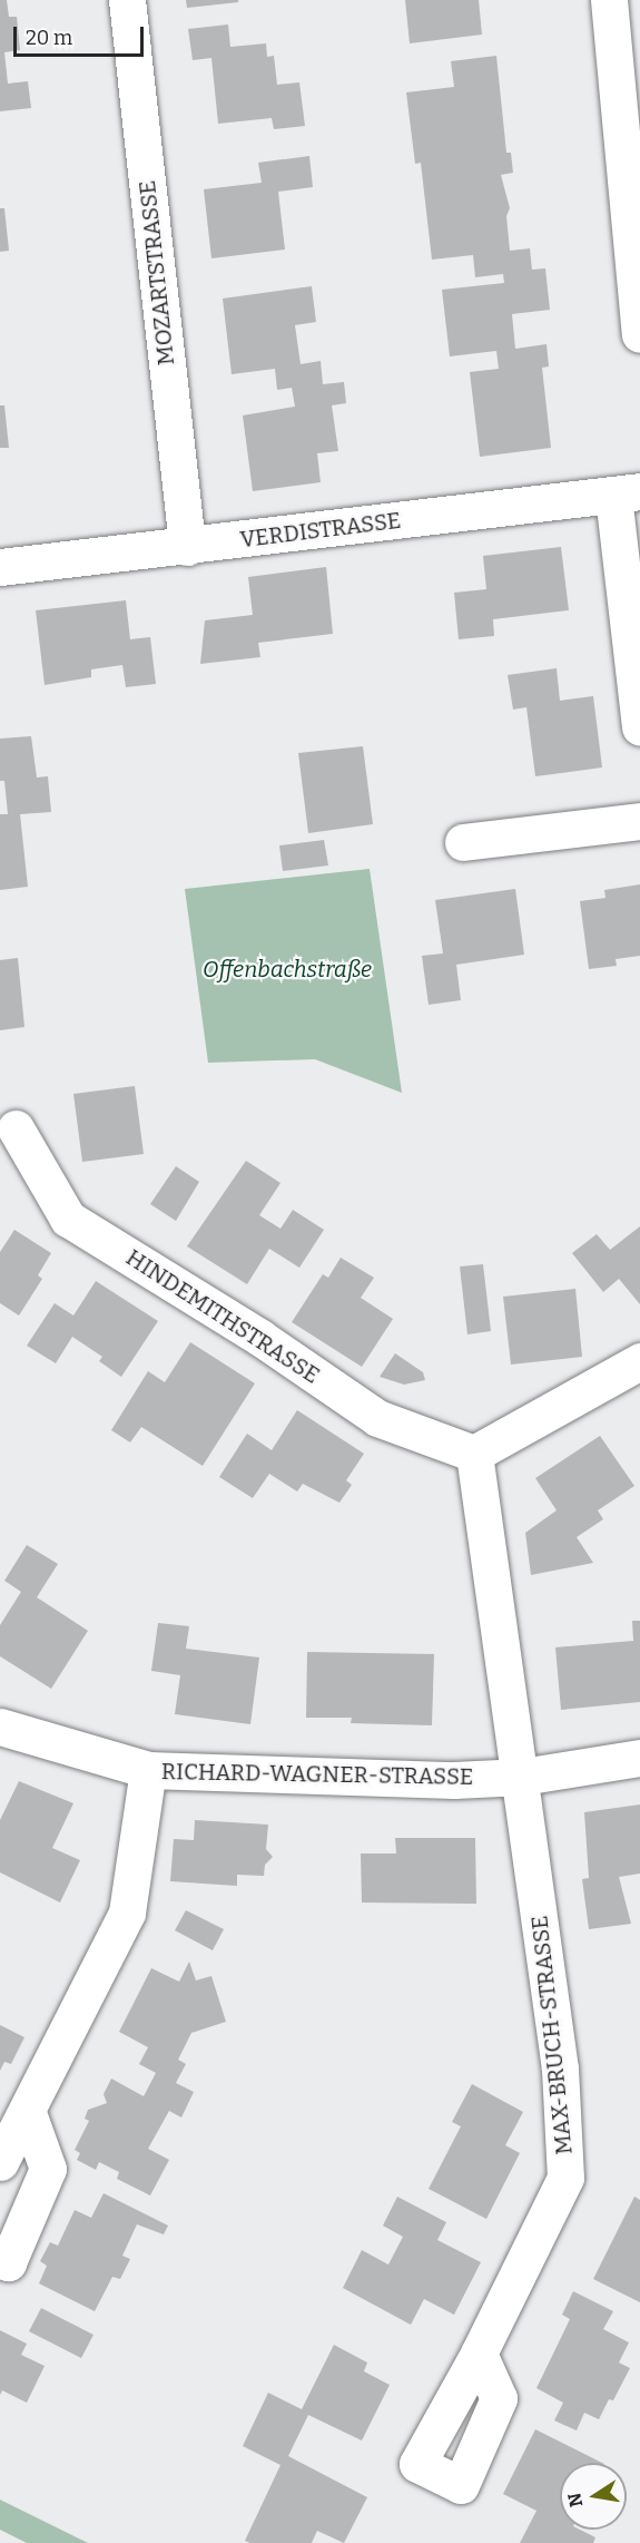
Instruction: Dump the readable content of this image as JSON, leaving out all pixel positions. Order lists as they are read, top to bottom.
{
  "streets": {
    "street": [
      "MOZARTSTRASSE",
      "VERDISTRASSE",
      "HINDEMITHSTRASSE",
      "RICHARD-WAGNER-STRASSE",
      "MAX-BRUCH-STRASSE"
    ]
  },
  "crossings": [
    ["MOZARTSTRASSE", "VERDISTRASSE"],
    ["RICHARD-WAGNER-STRASSE", "MAX-BRUCH-STRASSE"]
  ],
  "parks": ["Offenbachstraße"],
  "scale_bar": "20 m",
  "north": "left"
}
